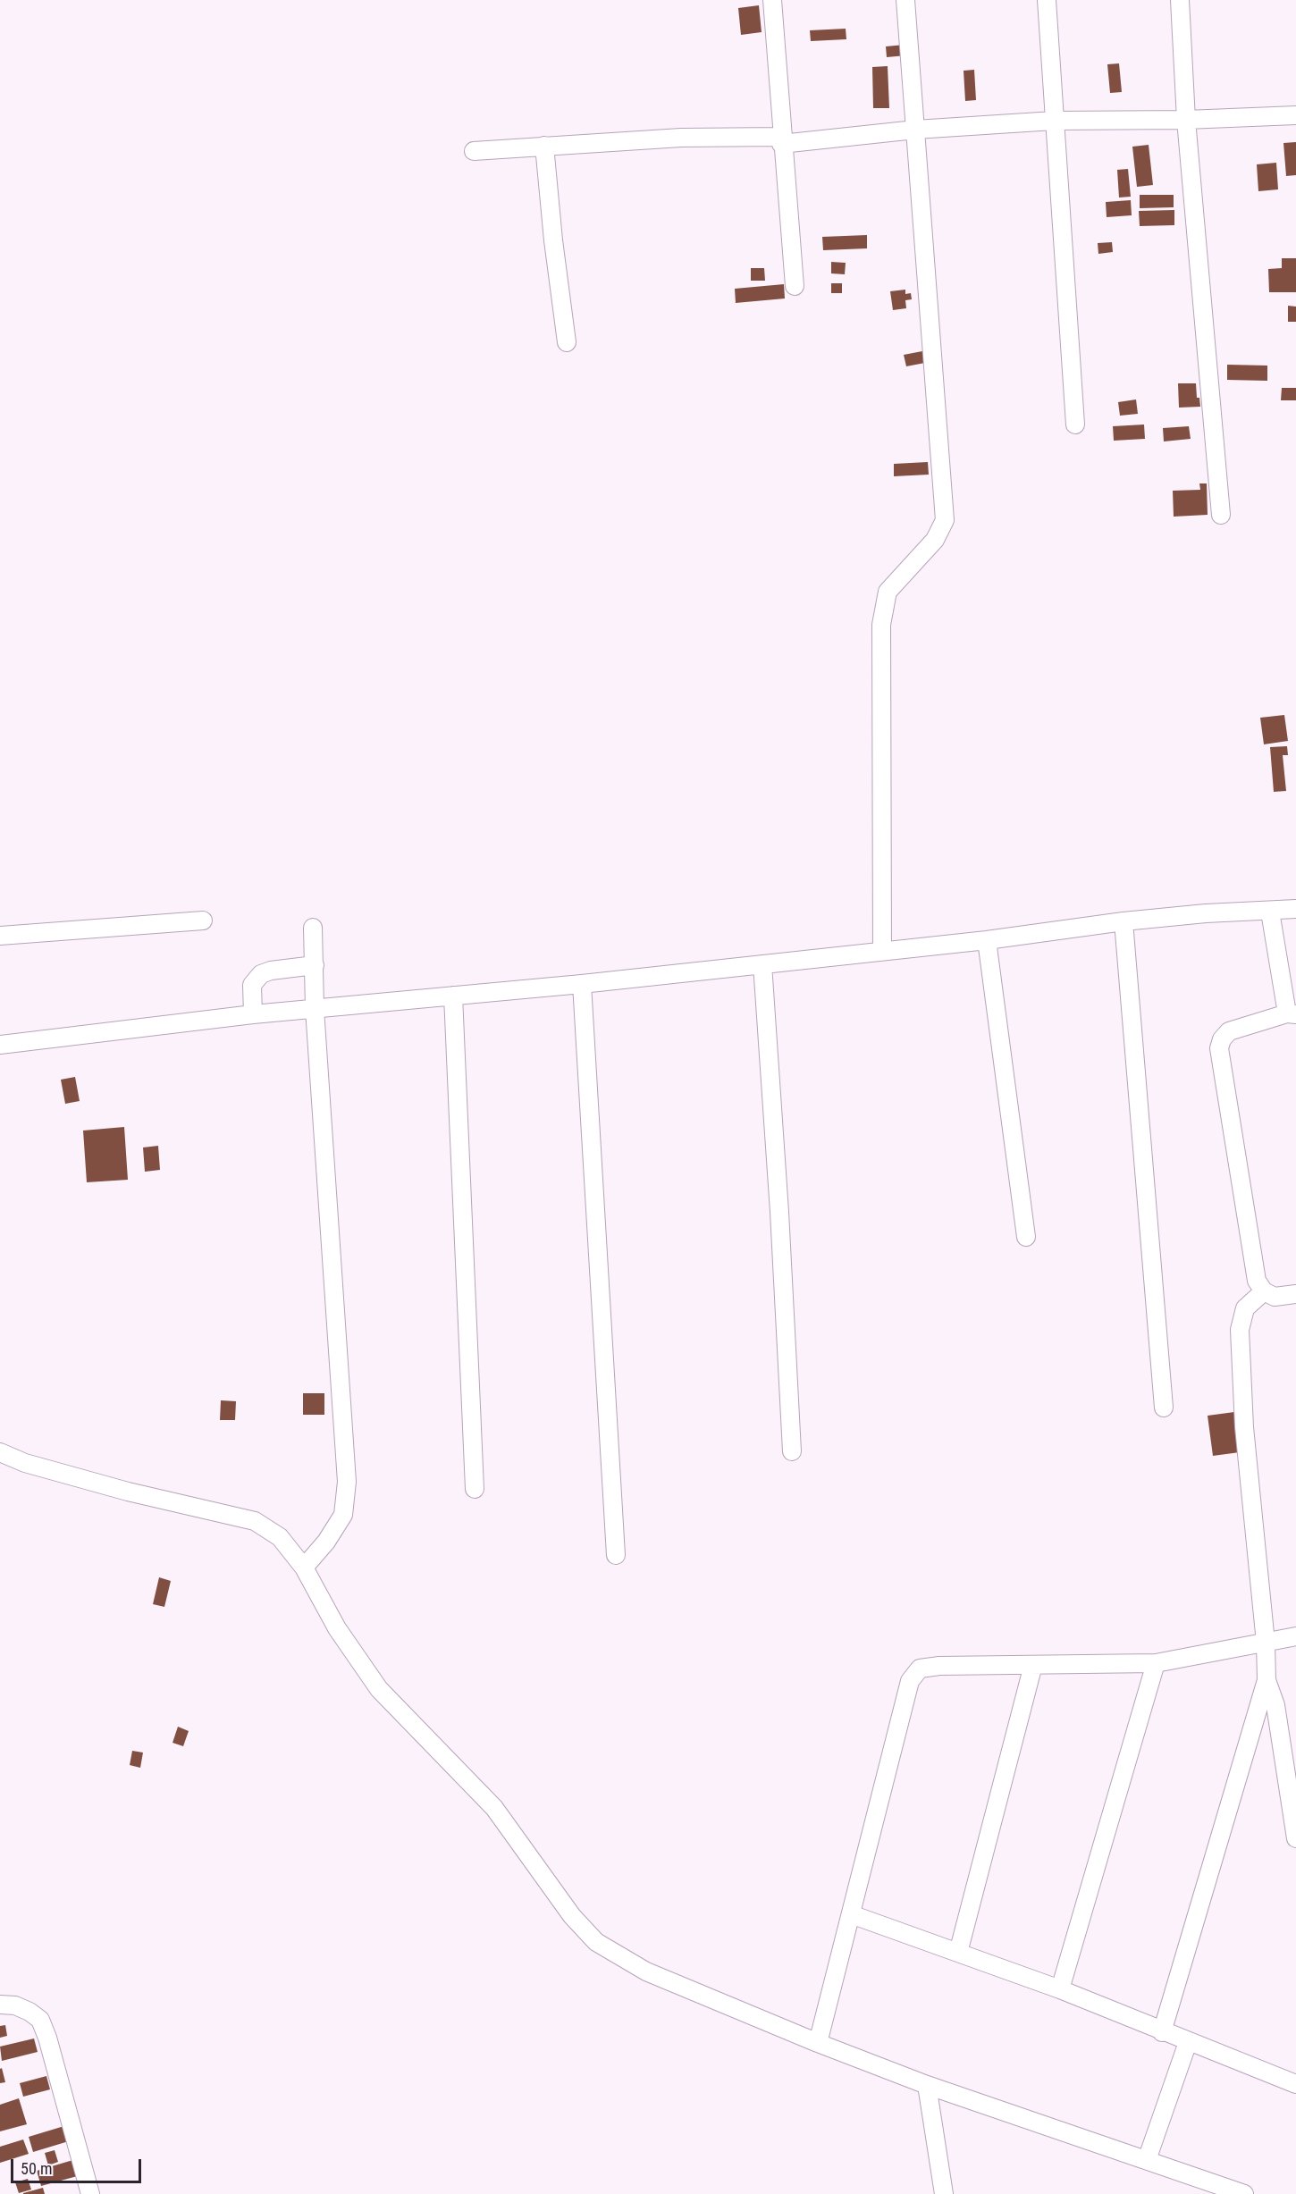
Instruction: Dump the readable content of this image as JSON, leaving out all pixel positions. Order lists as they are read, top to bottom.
{
  "scale_bar": "50 m"
}
